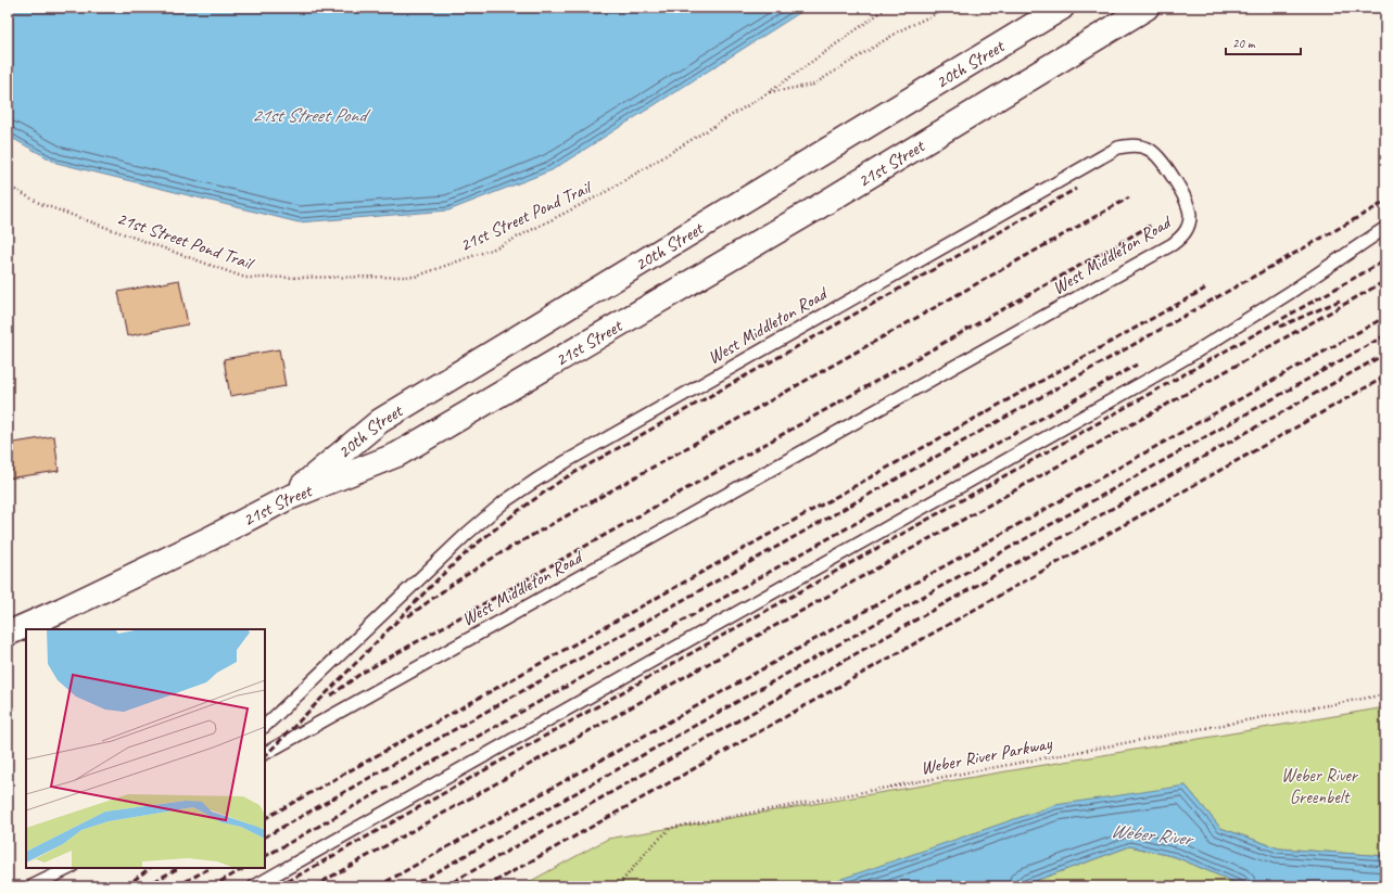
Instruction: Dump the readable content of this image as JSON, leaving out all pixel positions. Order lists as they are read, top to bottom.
{
  "streets": {
    "main road": ["20th Street", "21st Street"],
    "lane": ["West Middleton Road"],
    "path": ["21st Street Pond Trail", "Weber River Parkway"]
  },
  "crossings": [
    ["20th Street", "21st Street"]
  ],
  "water": ["21st Street Pond", "Weber River"],
  "parks": ["Weber River Greenbelt"],
  "scale_bar": "20 m"
}
